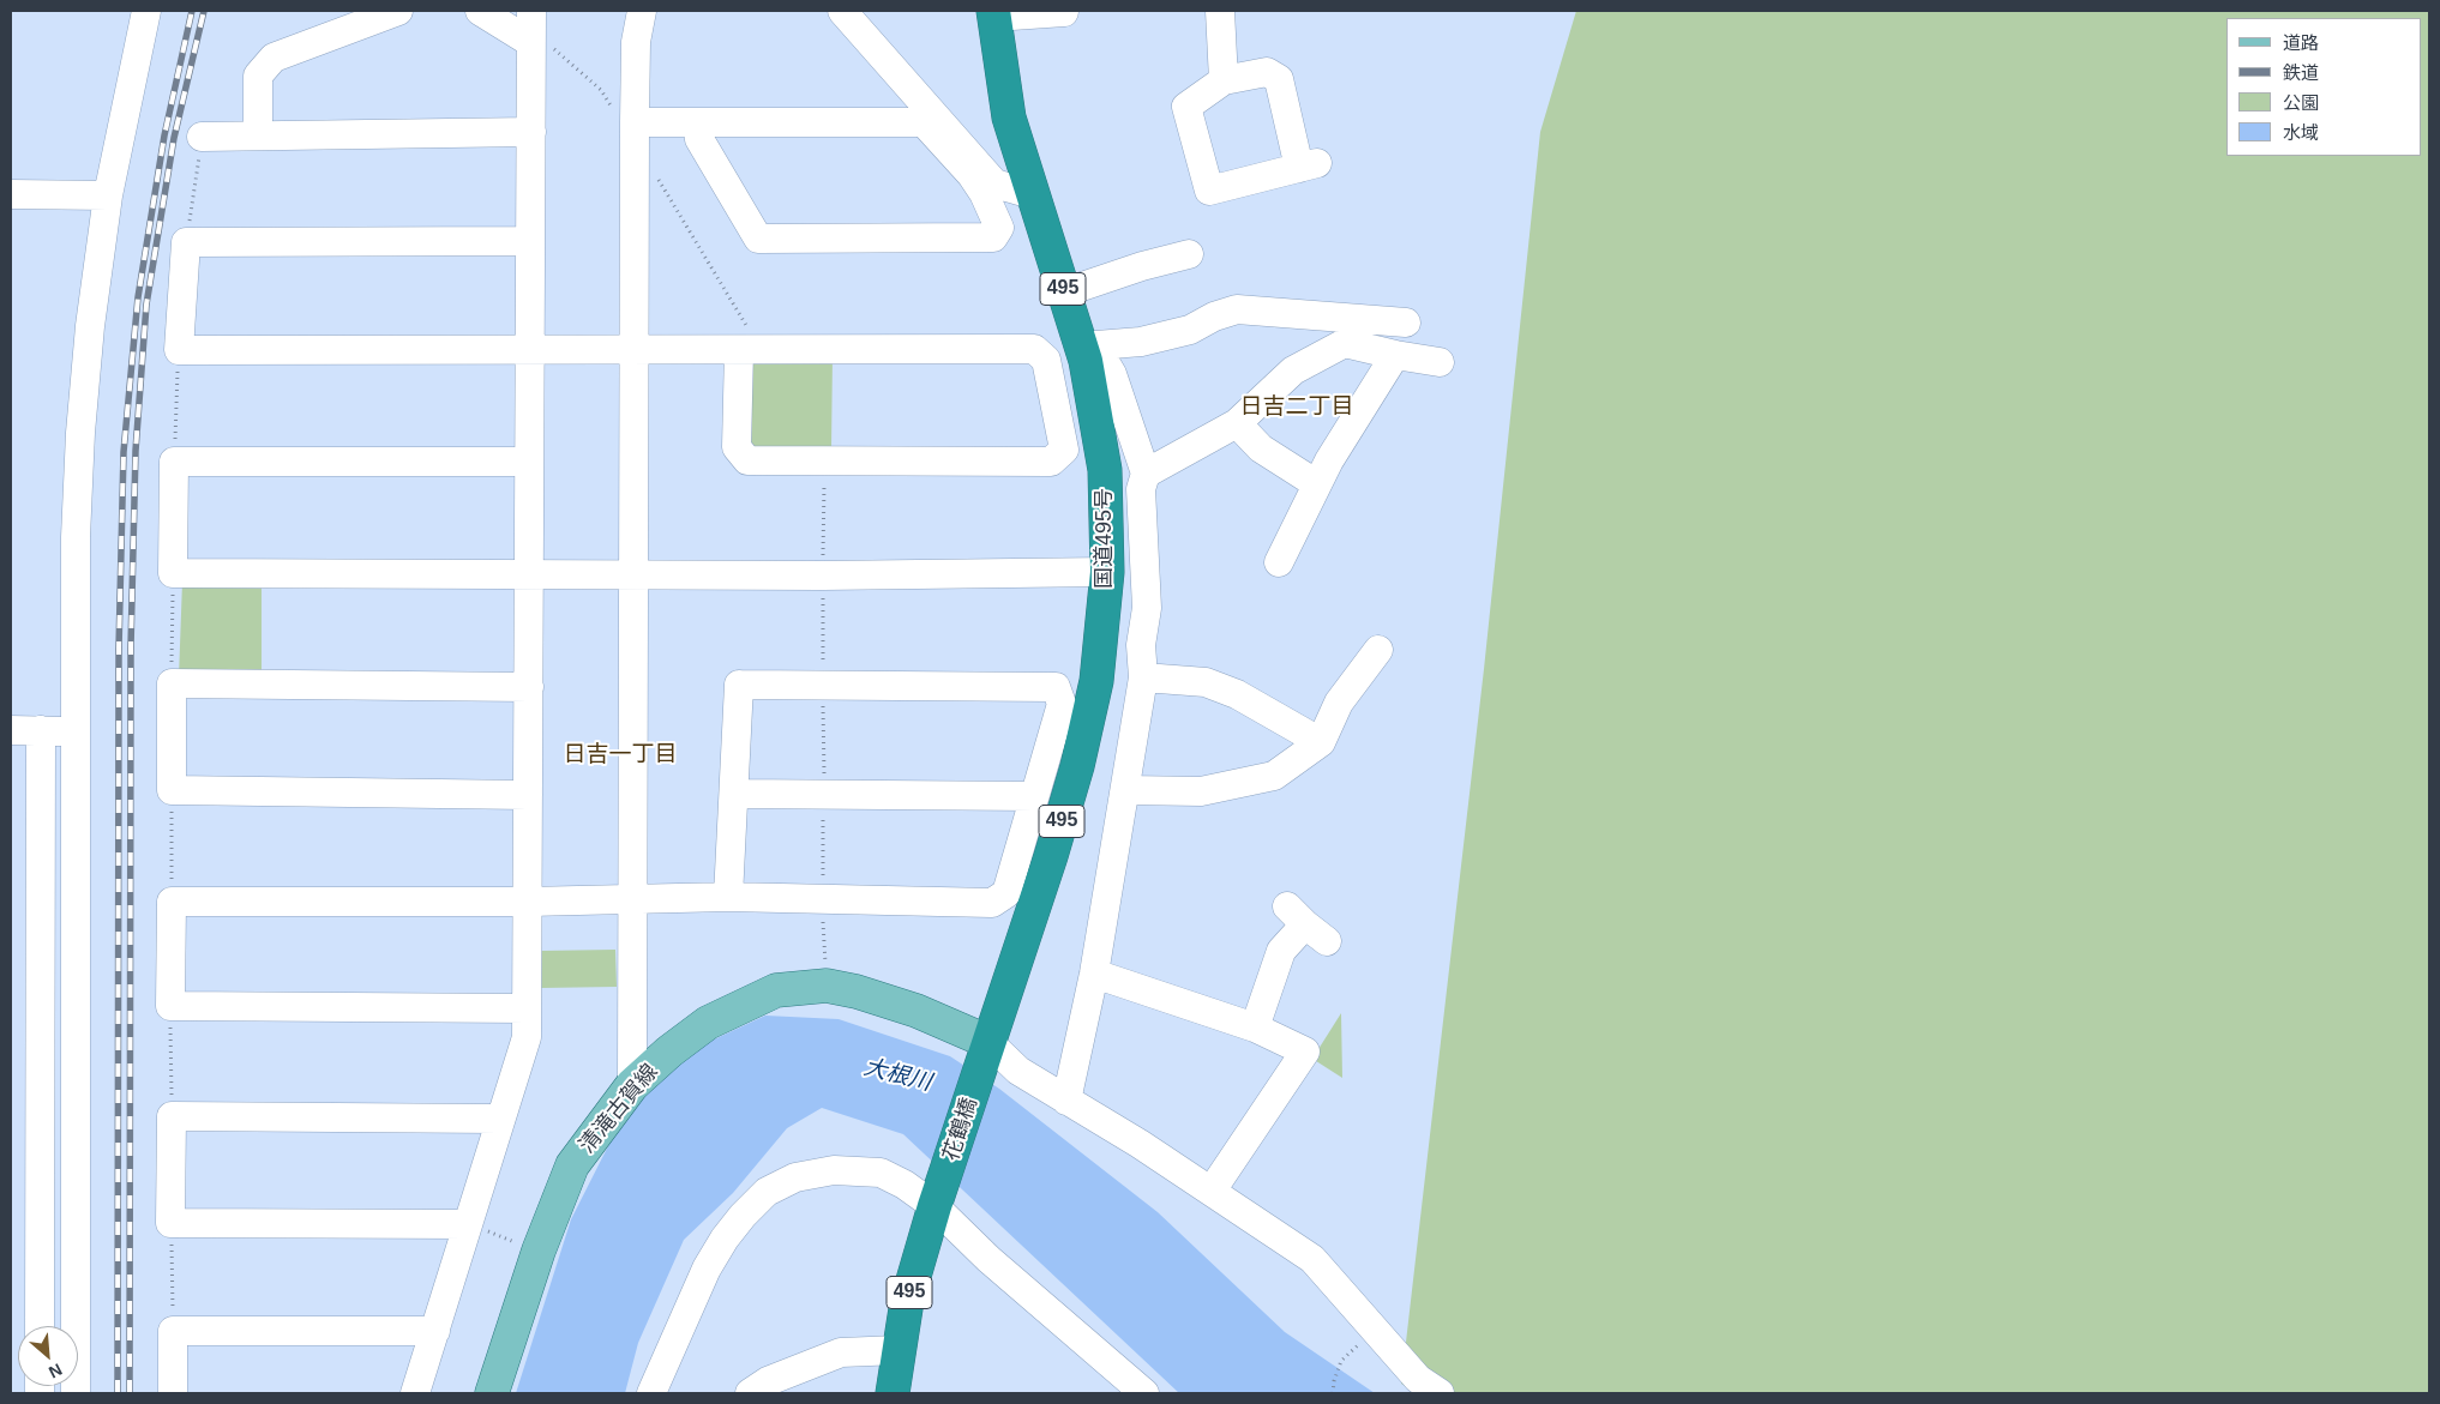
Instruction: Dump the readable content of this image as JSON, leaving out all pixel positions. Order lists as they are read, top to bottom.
{
  "streets": {
    "highway": ["495", "国道495号", "花鶴橋"],
    "main road": ["清滝古賀線"]
  },
  "crossings": [
    ["495", "花鶴橋"],
    ["国道495号", "清滝古賀線"],
    ["国道495号", "花鶴橋"],
    ["清滝古賀線", "花鶴橋"]
  ],
  "districts": ["日吉二丁目", "日吉一丁目"],
  "water": ["大根川"],
  "legend": [
    "道路",
    "鉄道",
    "公園",
    "水域"
  ],
  "north": "bottom right"
}
